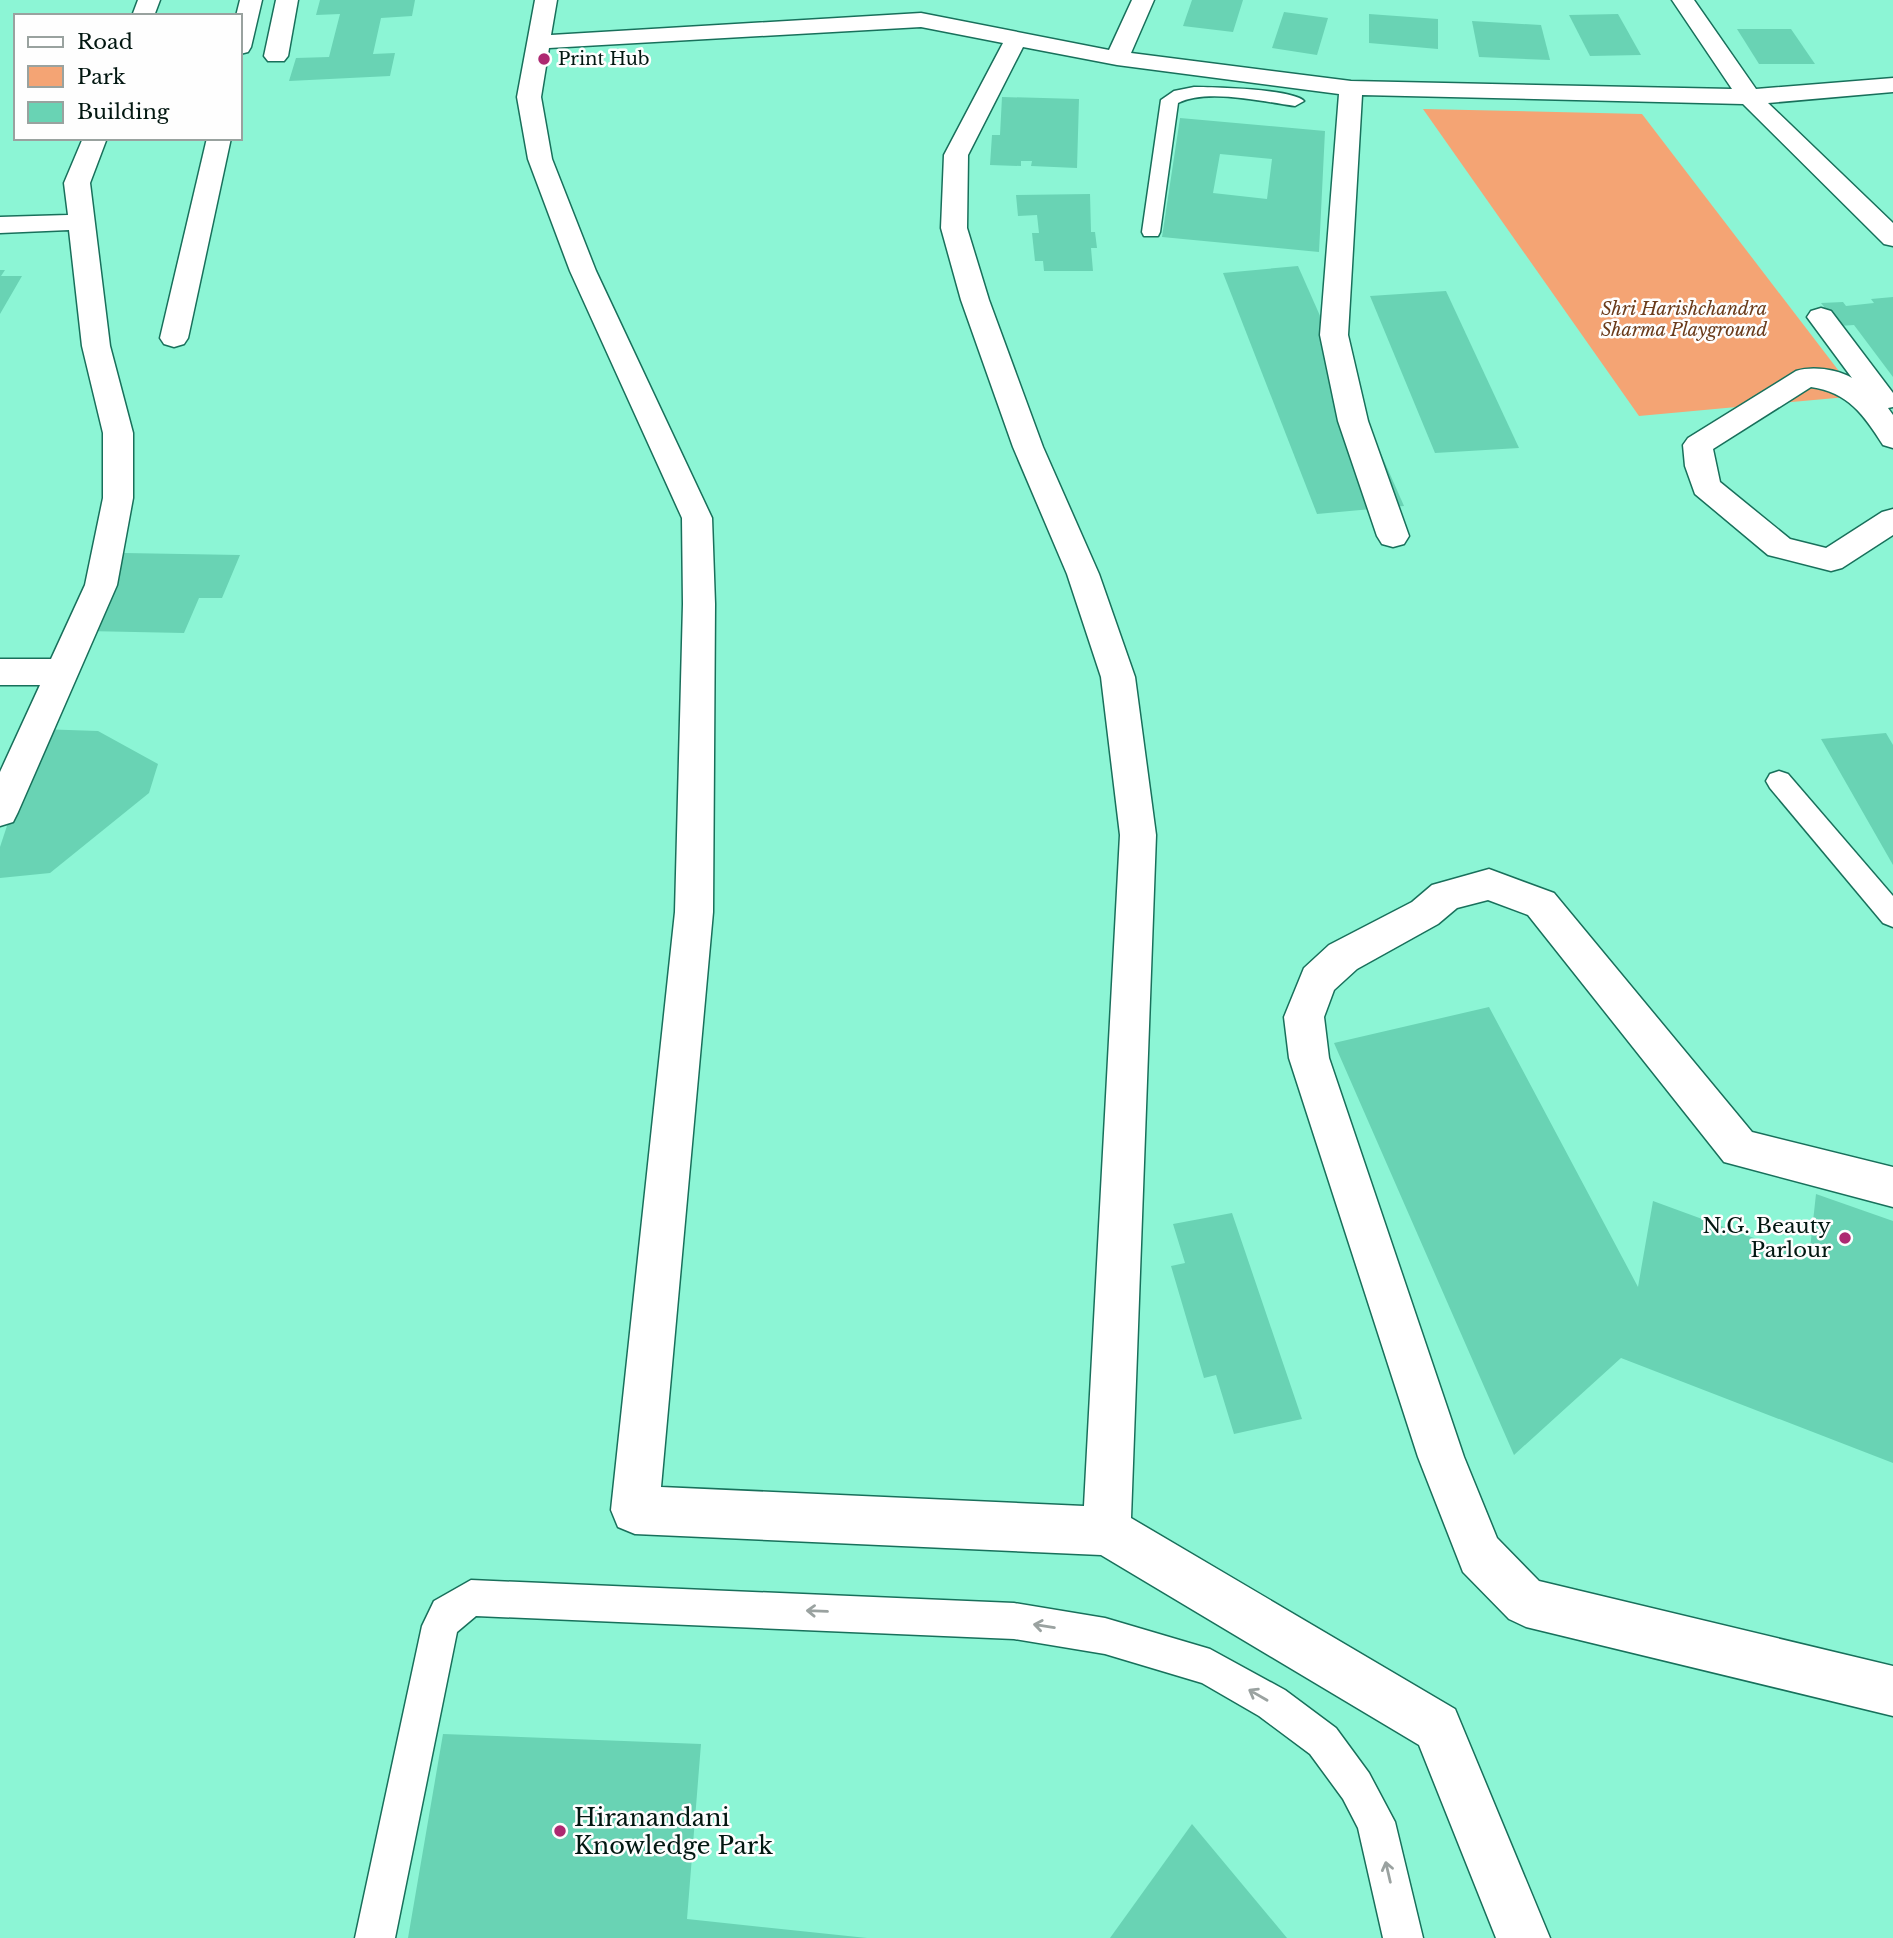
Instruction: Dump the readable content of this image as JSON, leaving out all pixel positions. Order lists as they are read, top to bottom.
{
  "parks": ["Shri Harishchandra Sharma Playground"],
  "places": ["Print Hub", "N.G. Beauty Parlour", "Hiranandani Knowledge Park"],
  "legend": ["Road", "Park", "Building"]
}
